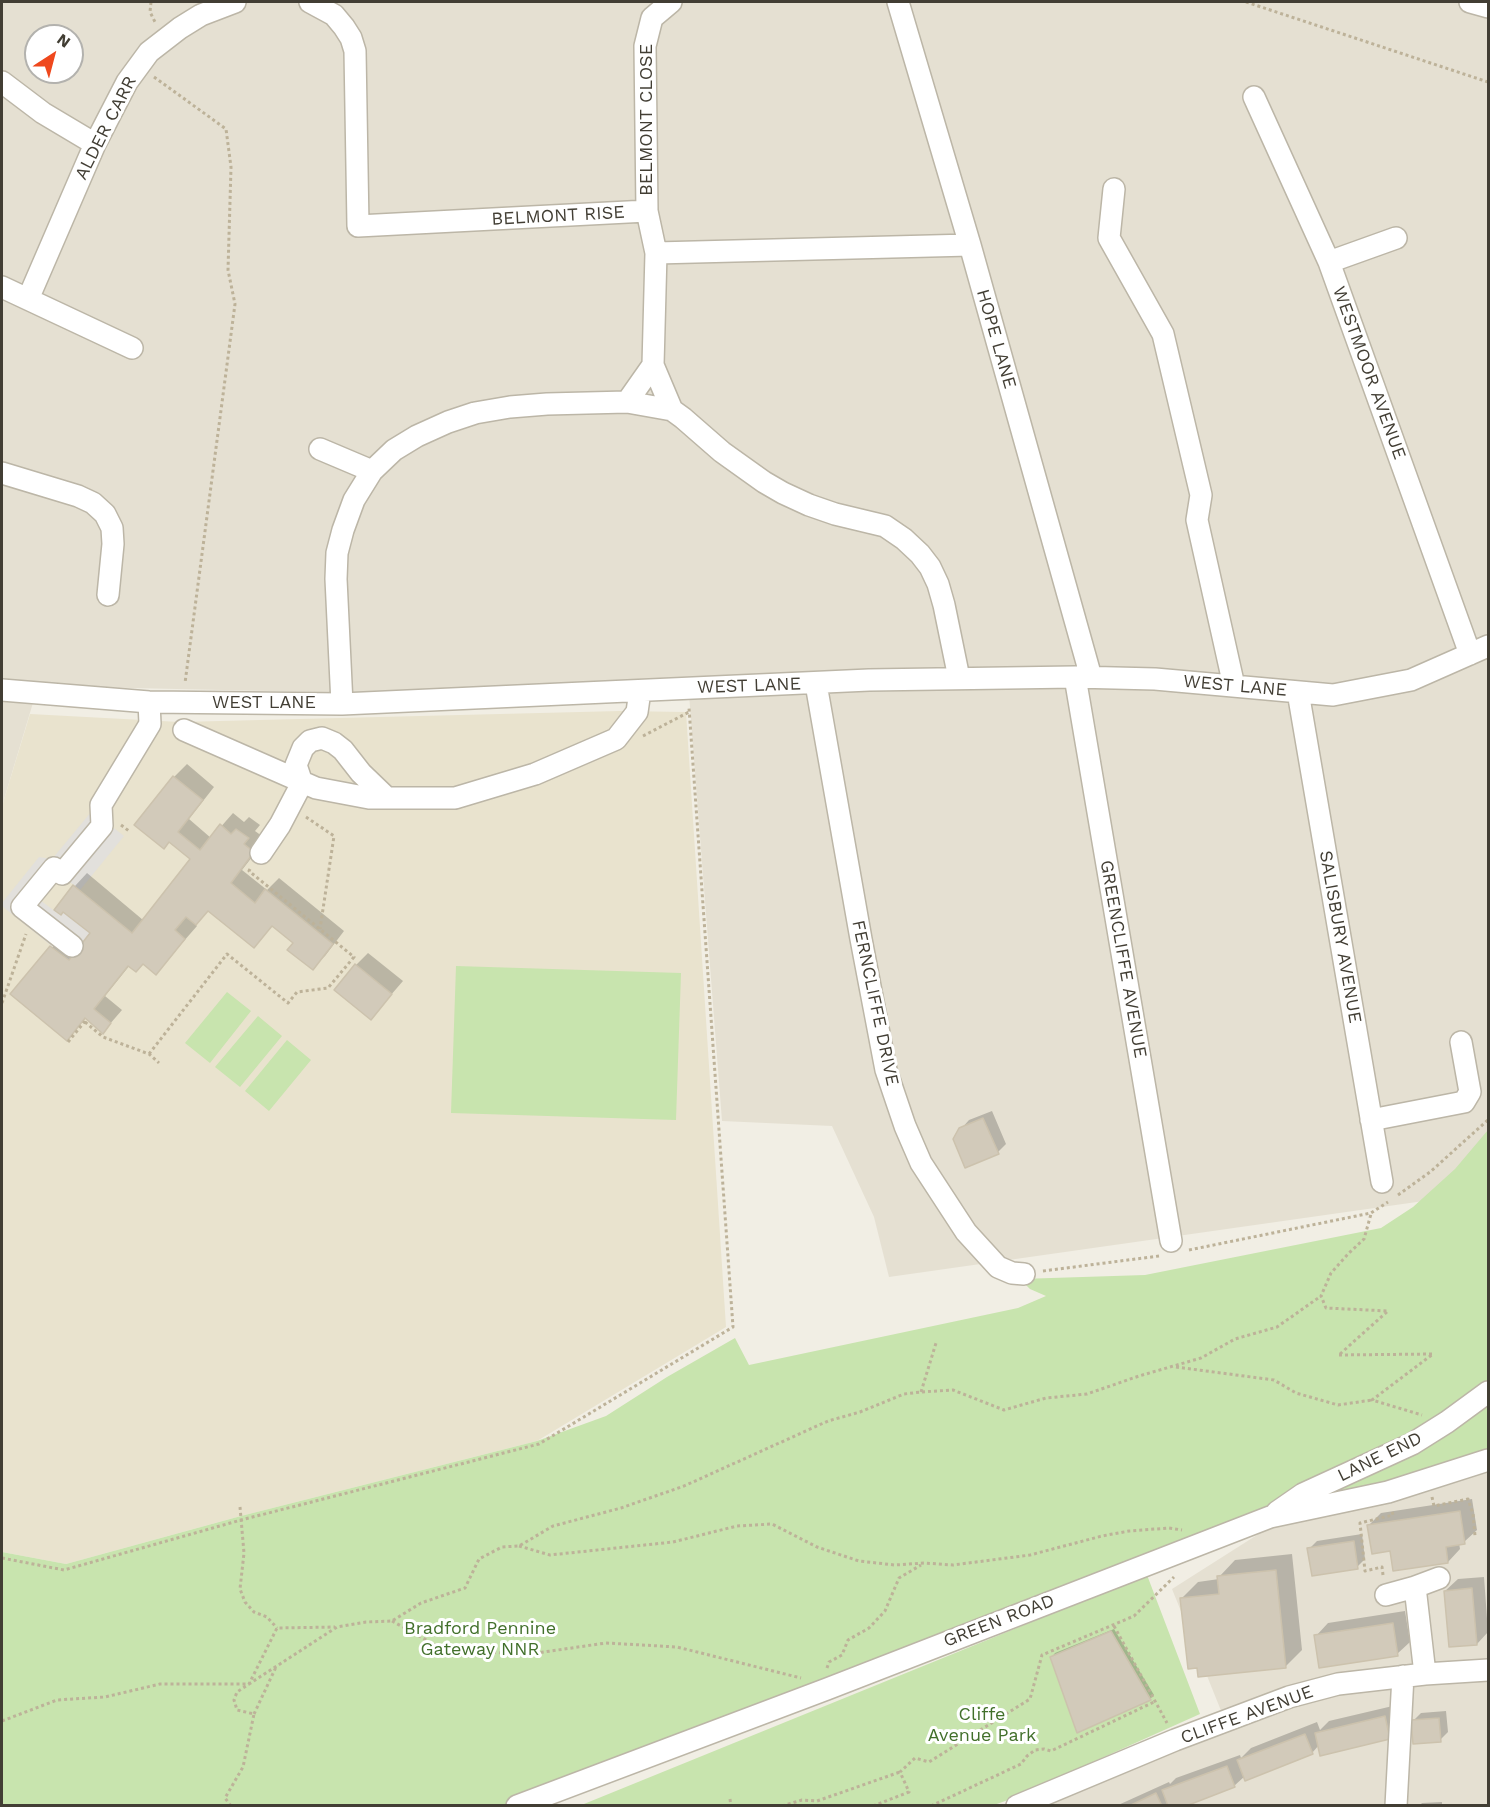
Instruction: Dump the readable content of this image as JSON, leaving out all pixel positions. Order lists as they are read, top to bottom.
{
  "streets": {
    "street": [
      "BELMONT CLOSE",
      "ALDER CARR",
      "BELMONT RISE",
      "HOPE LANE",
      "WESTMOOR AVENUE",
      "WEST LANE",
      "SALISBURY AVENUE",
      "GREENCLIFFE AVENUE",
      "FERNCLIFFE DRIVE",
      "LANE END",
      "GREEN ROAD",
      "CLIFFE AVENUE"
    ]
  },
  "crossings": [
    ["BELMONT CLOSE", "BELMONT RISE"],
    ["HOPE LANE", "WEST LANE"],
    ["HOPE LANE", "GREENCLIFFE AVENUE"],
    ["WESTMOOR AVENUE", "WEST LANE"],
    ["WEST LANE", "SALISBURY AVENUE"],
    ["WEST LANE", "GREENCLIFFE AVENUE"],
    ["WEST LANE", "FERNCLIFFE DRIVE"],
    ["LANE END", "GREEN ROAD"]
  ],
  "parks": ["Bradford Pennine Gateway NNR", "Cliffe Avenue Park"],
  "north": "top right"
}
